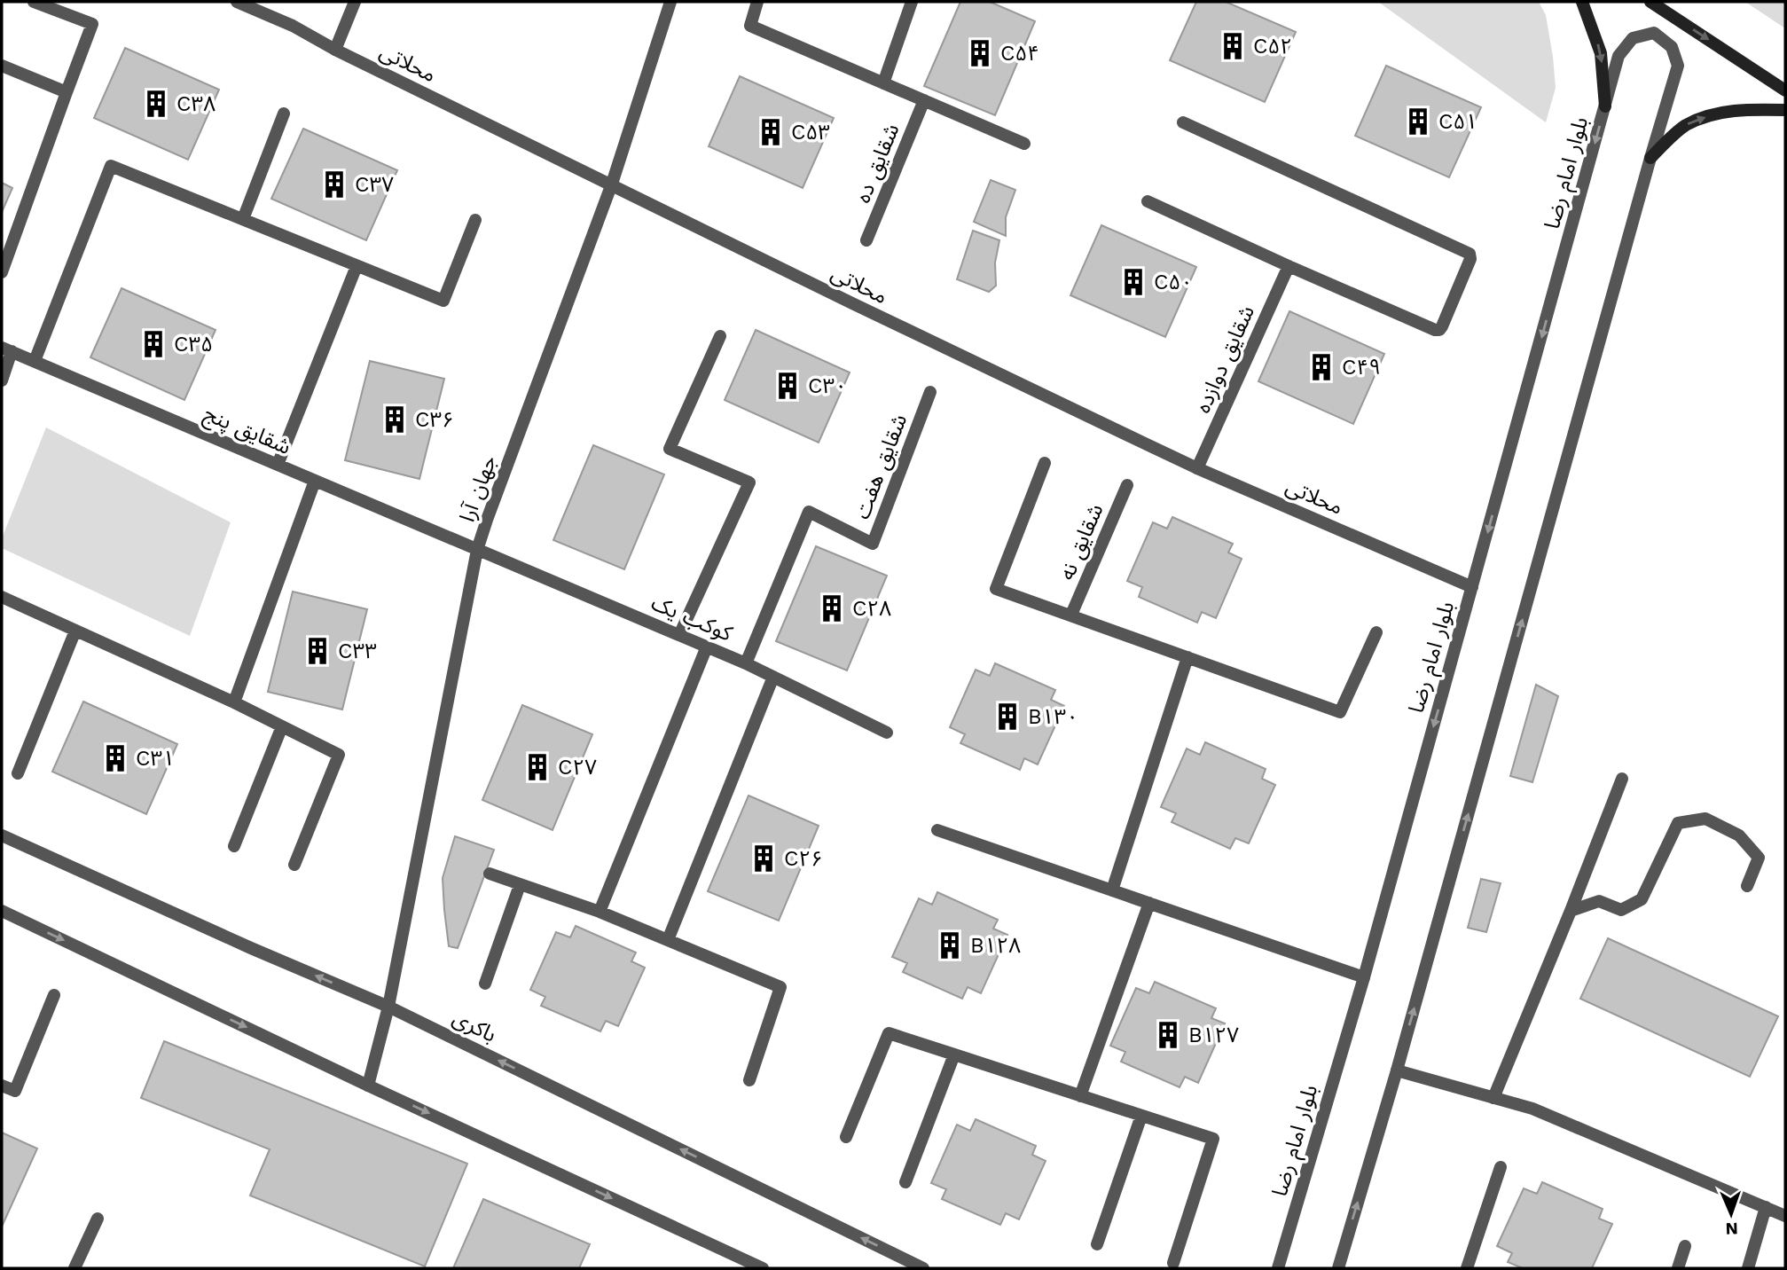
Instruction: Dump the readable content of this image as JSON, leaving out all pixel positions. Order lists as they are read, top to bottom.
{
  "streets": {
    "street": [
      "محلاتی",
      "شقایق ده",
      "بلوار امام رضا",
      "شقایق دوازده",
      "شقایق پنج",
      "شقایق هفت",
      "جهان آرا",
      "شقایق نه",
      "کوکب یک",
      "باکری"
    ]
  },
  "crossings": [
    ["محلاتی", "بلوار امام رضا"],
    ["محلاتی", "شقایق دوازده"],
    ["محلاتی", "جهان آرا"],
    ["شقایق پنج", "جهان آرا"],
    ["شقایق پنج", "کوکب یک"],
    ["شقایق هفت", "کوکب یک"],
    ["جهان آرا", "کوکب یک"],
    ["جهان آرا", "باکری"]
  ],
  "places": {
    "building": [
      "C۵۲",
      "C۵۴",
      "C۳۸",
      "C۵۱",
      "C۵۳",
      "C۳۷",
      "C۵۰",
      "C۳۵",
      "C۴۹",
      "C۳۰",
      "C۳۶",
      "C۲۸",
      "C۳۳",
      "B۱۳۰",
      "C۳۱",
      "C۲۷",
      "C۲۶",
      "B۱۲۸",
      "B۱۲۷"
    ]
  },
  "north": "bottom"
}
